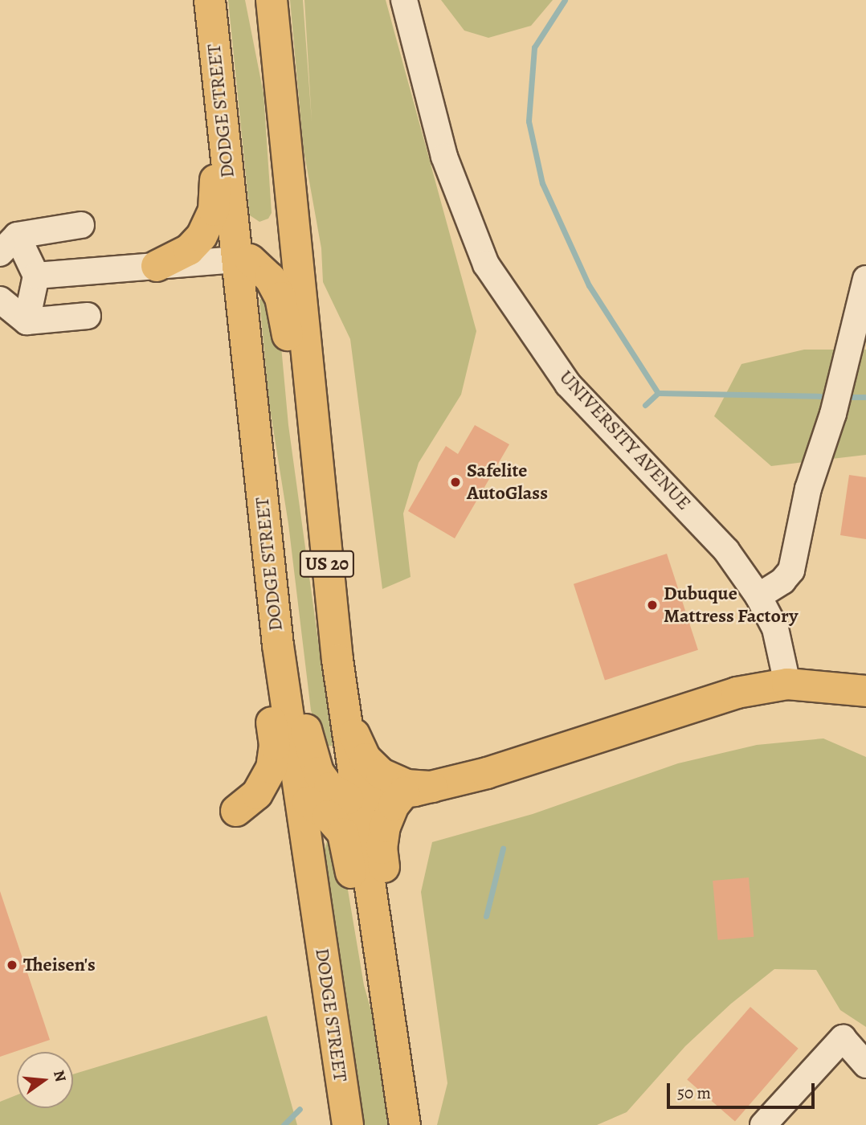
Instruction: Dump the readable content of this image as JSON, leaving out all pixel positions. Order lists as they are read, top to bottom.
{
  "streets": {
    "main road": ["DODGE STREET", "US 20"],
    "street": ["UNIVERSITY AVENUE"]
  },
  "places": ["Safelite AutoGlass", "Dubuque Mattress Factory", "Theisen's"],
  "scale_bar": "50 m",
  "north": "right"
}
